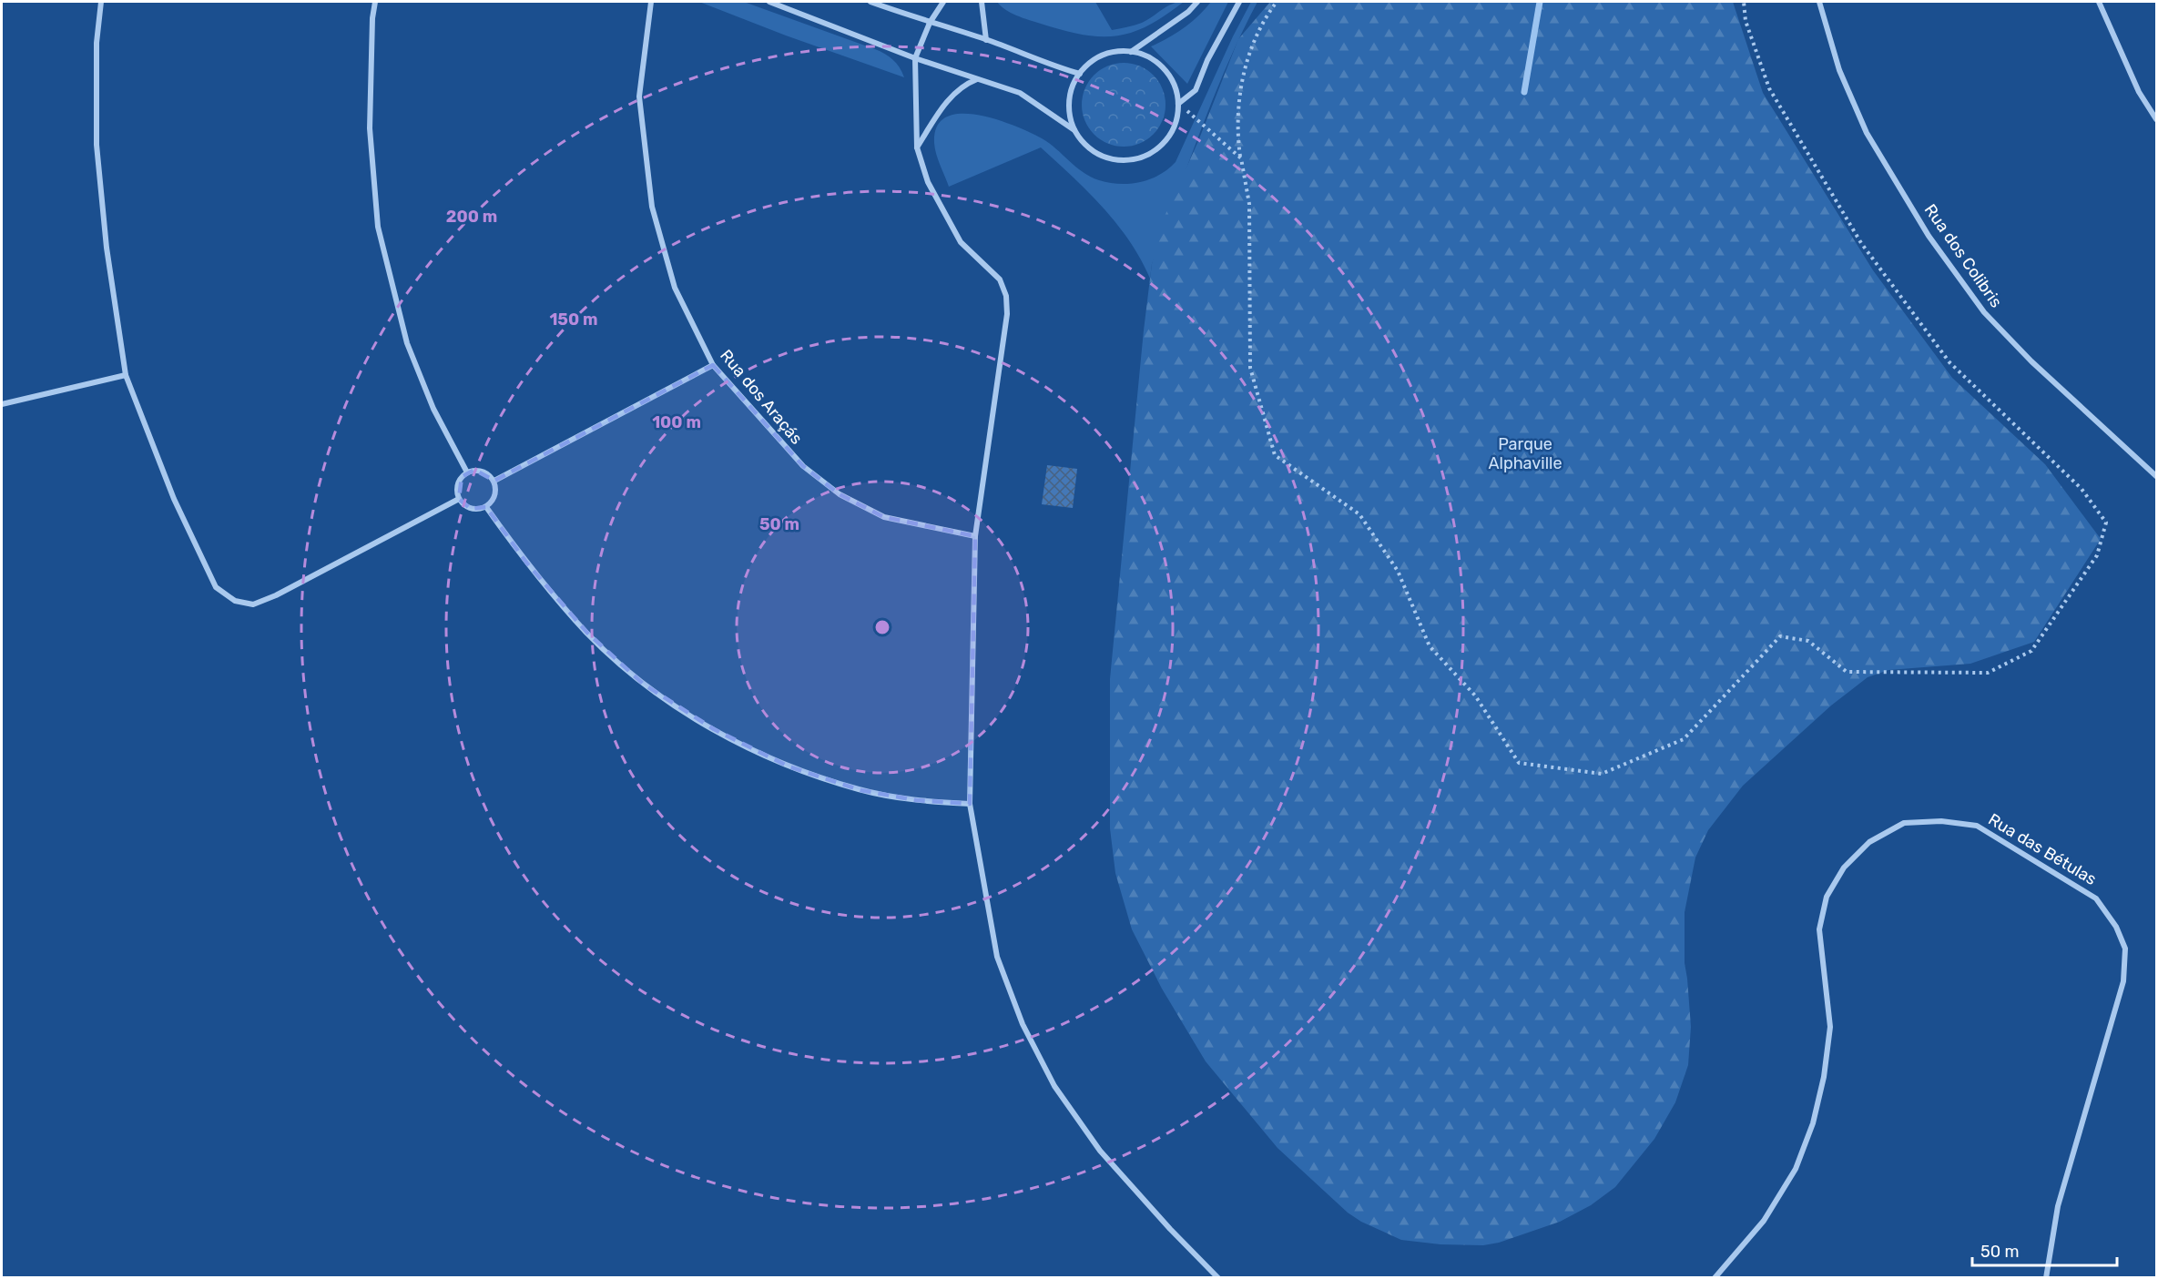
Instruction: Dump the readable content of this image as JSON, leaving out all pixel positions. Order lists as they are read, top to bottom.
{
  "streets": {
    "street": ["Rua dos Colibris", "Rua dos Araçás", "Rua das Bétulas"]
  },
  "parks": ["Parque Alphaville"],
  "scale_bar": "50 m",
  "rings": [
    "200 m",
    "150 m",
    "100 m",
    "50 m"
  ]
}
